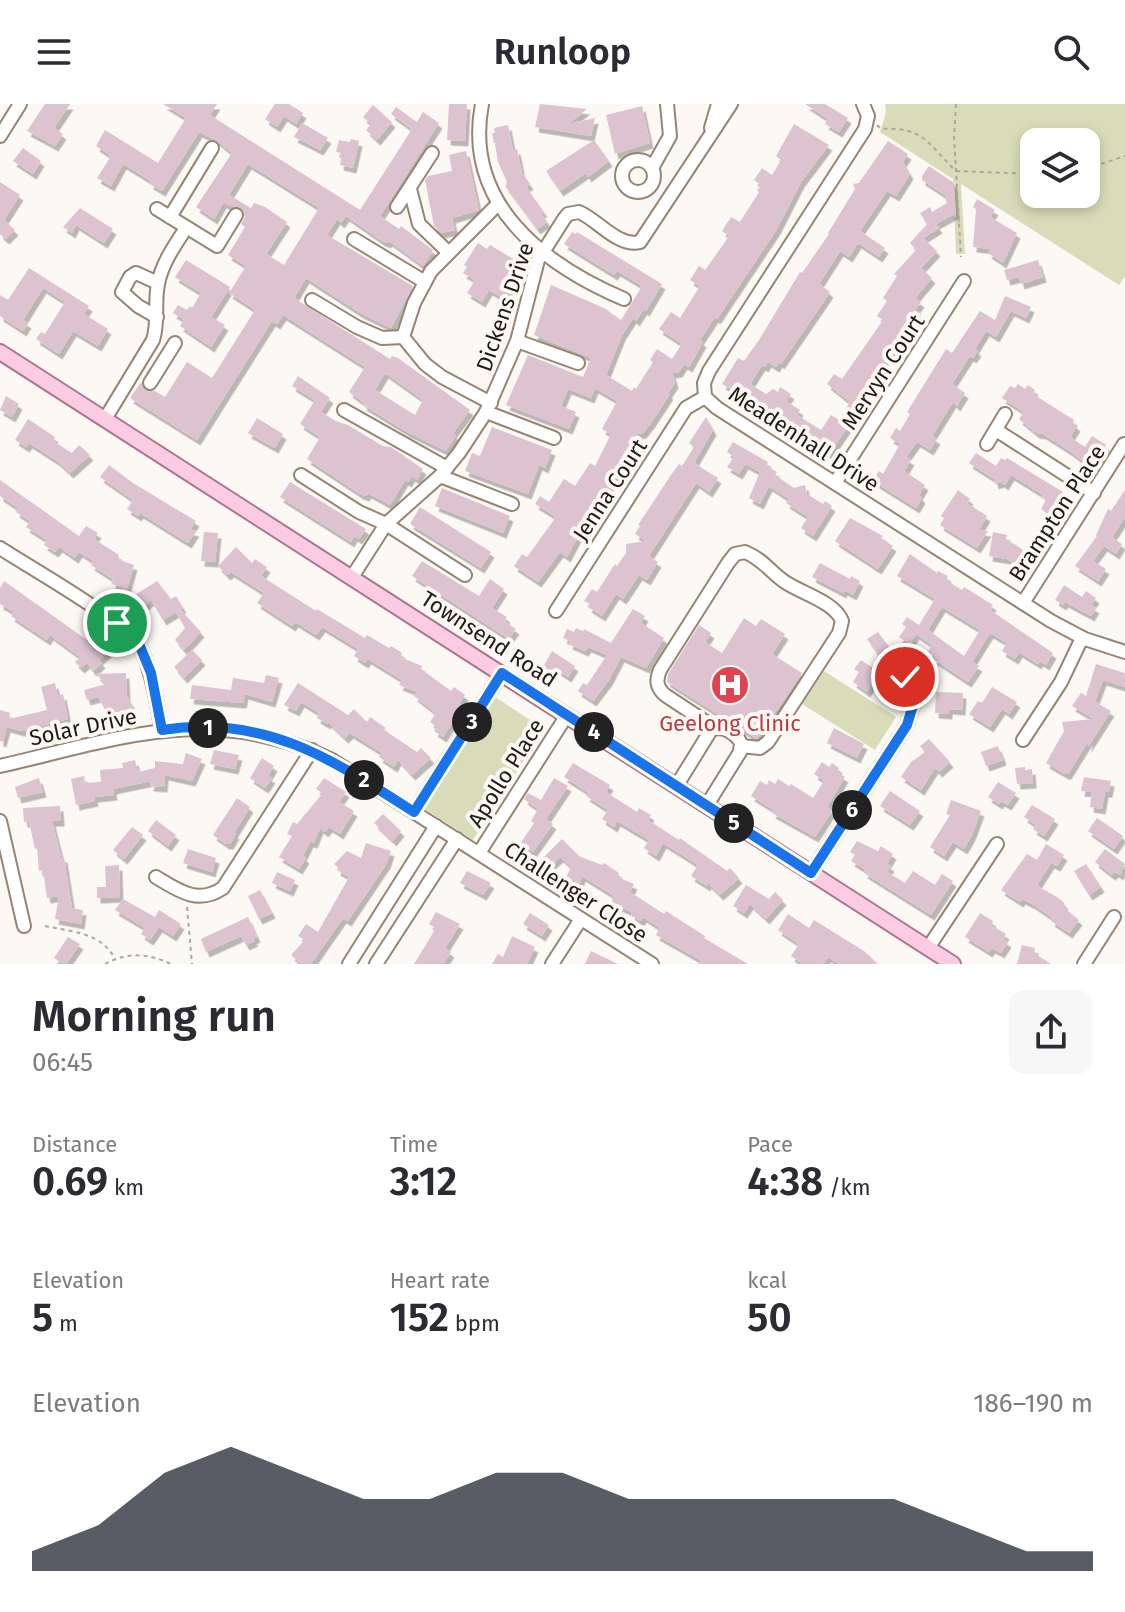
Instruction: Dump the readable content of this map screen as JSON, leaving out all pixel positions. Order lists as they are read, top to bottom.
{
  "streets": {
    "main road": ["Townsend Road"],
    "street": [
      "Dickens Drive",
      "Mervyn Court",
      "Meadenhall Drive",
      "Jenna Court",
      "Brampton Place",
      "Solar Drive",
      "Apollo Place",
      "Challenger Close"
    ]
  },
  "crossings": [
    ["Dickens Drive", "Townsend Road"],
    ["Mervyn Court", "Meadenhall Drive"],
    ["Meadenhall Drive", "Jenna Court"],
    ["Meadenhall Drive", "Brampton Place"],
    ["Townsend Road", "Apollo Place"],
    ["Solar Drive", "Apollo Place"],
    ["Solar Drive", "Challenger Close"],
    ["Apollo Place", "Challenger Close"]
  ],
  "places": {
    "hospital": ["Geelong Clinic"]
  },
  "page": {
    "header": "Runloop",
    "pins": [
      "3",
      "1",
      "4",
      "2",
      "6",
      "5"
    ],
    "heading": ["Morning run", "06:45"],
    "stats": [
      ["Distance", "0.69 km"],
      ["Time", "3:12"],
      ["Pace", "4:38 /km"],
      ["Elevation", "5 m"],
      ["Heart rate", "152 bpm"],
      ["kcal", "50"]
    ],
    "chart": ["Elevation", "186–190 m"]
  }
}
